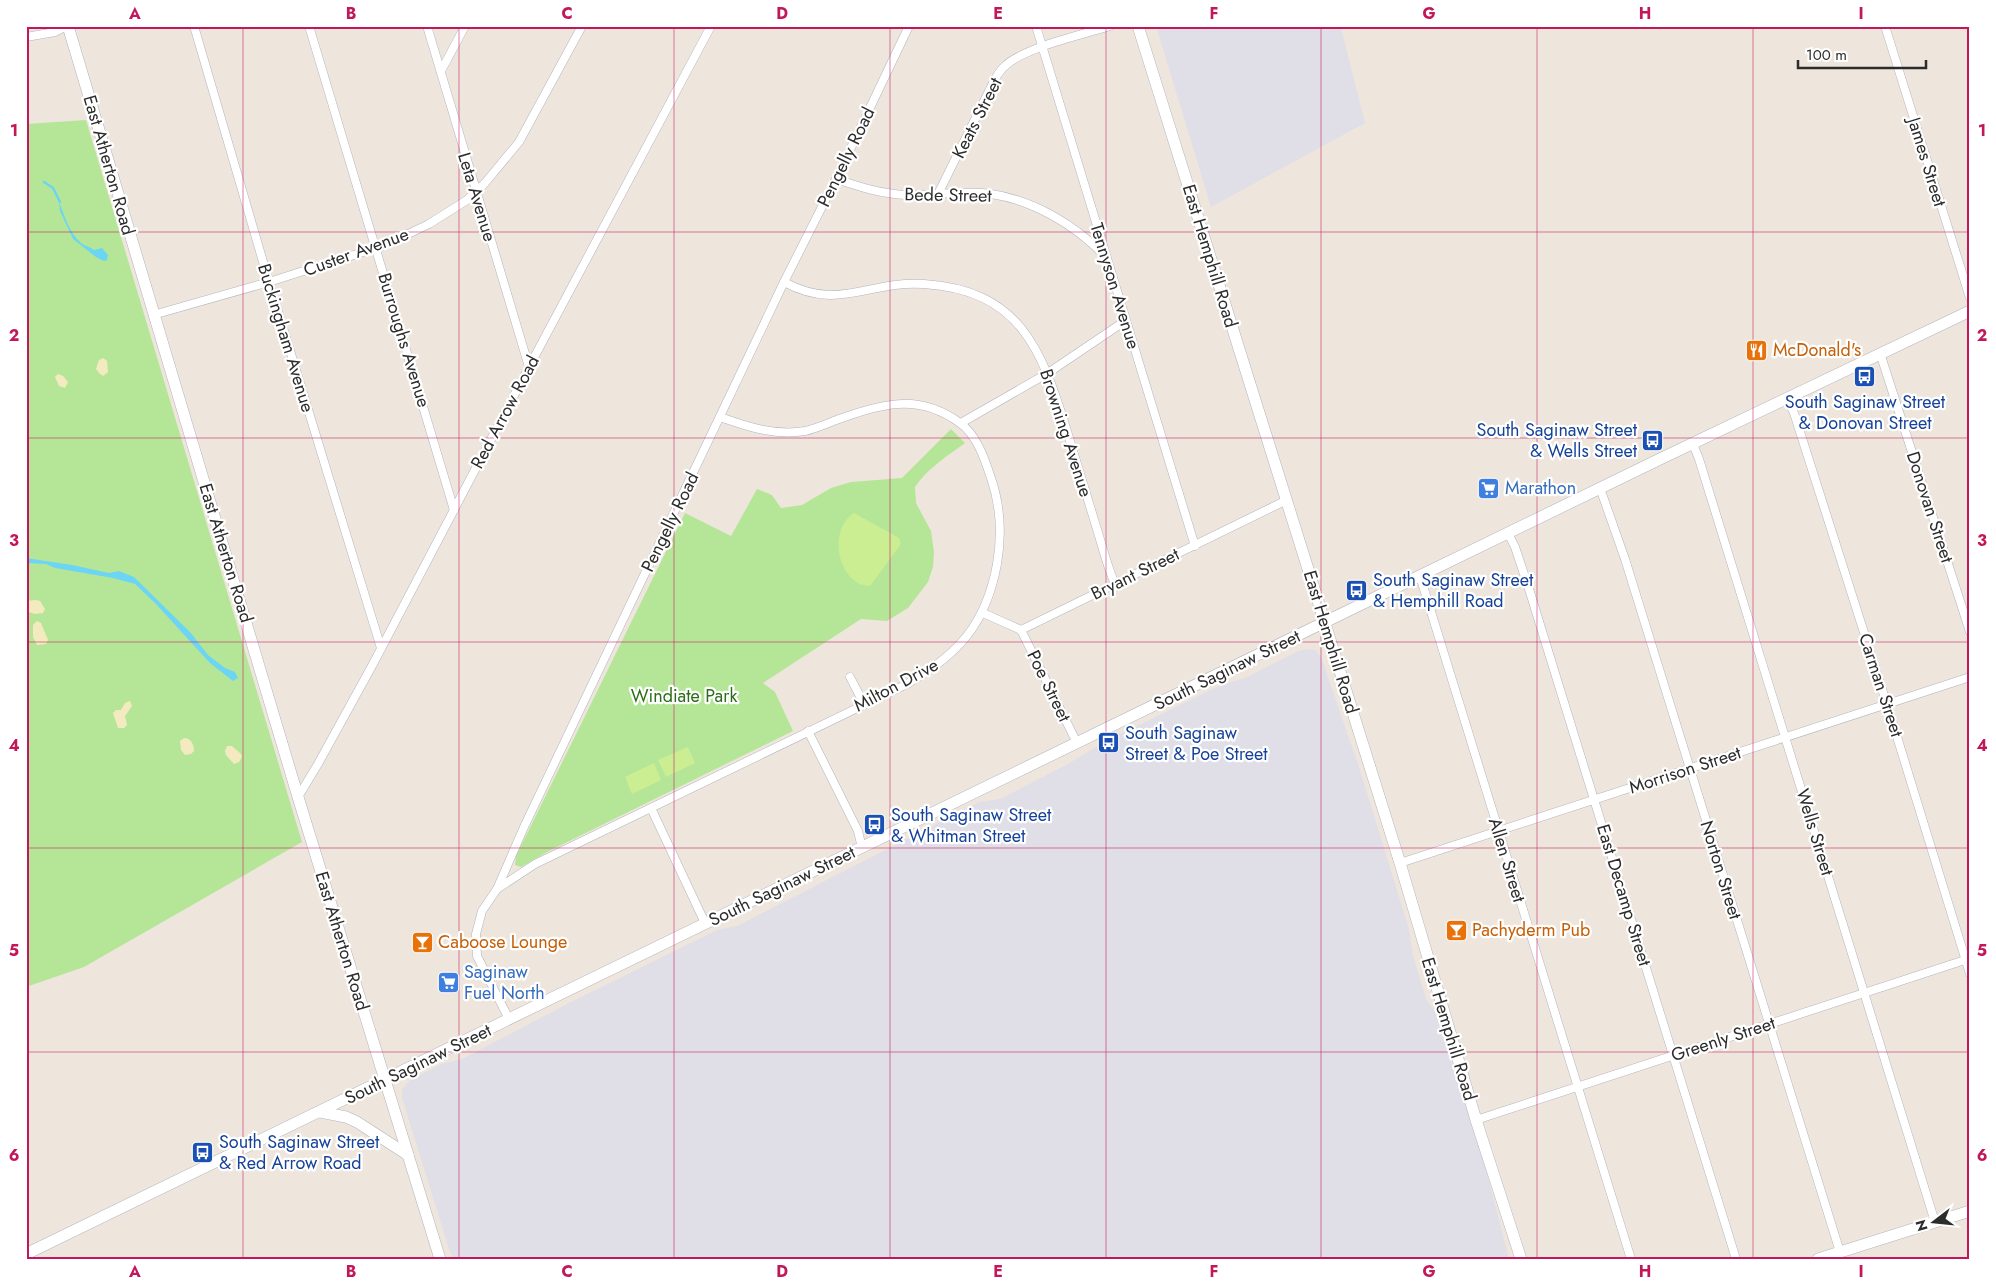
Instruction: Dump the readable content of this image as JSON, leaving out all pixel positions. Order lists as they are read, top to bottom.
{
  "streets": {
    "street": [
      "Keats Street",
      "Pengelly Road",
      "James Street",
      "East Atherton Road",
      "Bede Street",
      "Leta Avenue",
      "Custer Avenue",
      "East Hemphill Road",
      "Tennyson Avenue",
      "Buckingham Avenue",
      "Burroughs Avenue",
      "Red Arrow Road",
      "Browning Avenue",
      "Donovan Street",
      "Bryant Street",
      "South Saginaw Street",
      "Milton Drive",
      "Carman Street",
      "Poe Street",
      "Morrison Street",
      "Wells Street",
      "Allen Street",
      "Norton Street",
      "East Decamp Street",
      "Greenly Street"
    ]
  },
  "crossings": [
    ["Keats Street", "Bede Street"],
    ["Keats Street", "Tennyson Avenue"],
    ["Pengelly Road", "Bede Street"],
    ["Pengelly Road", "Browning Avenue"],
    ["Pengelly Road", "South Saginaw Street"],
    ["Pengelly Road", "Milton Drive"],
    ["East Atherton Road", "Custer Avenue"],
    ["East Atherton Road", "Red Arrow Road"],
    ["East Atherton Road", "South Saginaw Street"],
    ["Bede Street", "Tennyson Avenue"],
    ["Leta Avenue", "Custer Avenue"],
    ["Leta Avenue", "Red Arrow Road"],
    ["Custer Avenue", "Buckingham Avenue"],
    ["Custer Avenue", "Burroughs Avenue"],
    ["East Hemphill Road", "Bryant Street"],
    ["East Hemphill Road", "South Saginaw Street"],
    ["East Hemphill Road", "Morrison Street"],
    ["East Hemphill Road", "Greenly Street"],
    ["Tennyson Avenue", "Bryant Street"],
    ["Buckingham Avenue", "Red Arrow Road"],
    ["Burroughs Avenue", "Red Arrow Road"],
    ["Browning Avenue", "Bryant Street"],
    ["Donovan Street", "South Saginaw Street"],
    ["Bryant Street", "Poe Street"],
    ["South Saginaw Street", "Carman Street"],
    ["South Saginaw Street", "Poe Street"],
    ["South Saginaw Street", "Wells Street"],
    ["South Saginaw Street", "Allen Street"],
    ["South Saginaw Street", "Norton Street"],
    ["South Saginaw Street", "East Decamp Street"],
    ["Carman Street", "Morrison Street"],
    ["Carman Street", "Greenly Street"],
    ["Morrison Street", "Wells Street"],
    ["Morrison Street", "Allen Street"],
    ["Morrison Street", "Norton Street"],
    ["Morrison Street", "East Decamp Street"],
    ["Wells Street", "Greenly Street"],
    ["Allen Street", "Greenly Street"],
    ["Norton Street", "Greenly Street"],
    ["East Decamp Street", "Greenly Street"]
  ],
  "parks": ["Windiate Park"],
  "places": {
    "restaurant": ["McDonald's"],
    "bus stop": [
      "South Saginaw Street & Donovan Street",
      "South Saginaw Street & Wells Street",
      "South Saginaw Street & Hemphill Road",
      "South Saginaw Street & Poe Street",
      "South Saginaw Street & Whitman Street",
      "South Saginaw Street & Red Arrow Road"
    ],
    "supermarket": ["Marathon", "Saginaw Fuel North"],
    "bar": ["Pachyderm Pub", "Caboose Lounge"]
  },
  "scale_bar": "100 m",
  "north": "left",
  "grid": {
    "columns": [
      "A",
      "B",
      "C",
      "D",
      "E",
      "F",
      "G",
      "H",
      "I"
    ],
    "rows": [
      "1",
      "2",
      "3",
      "4",
      "5",
      "6"
    ]
  }
}
